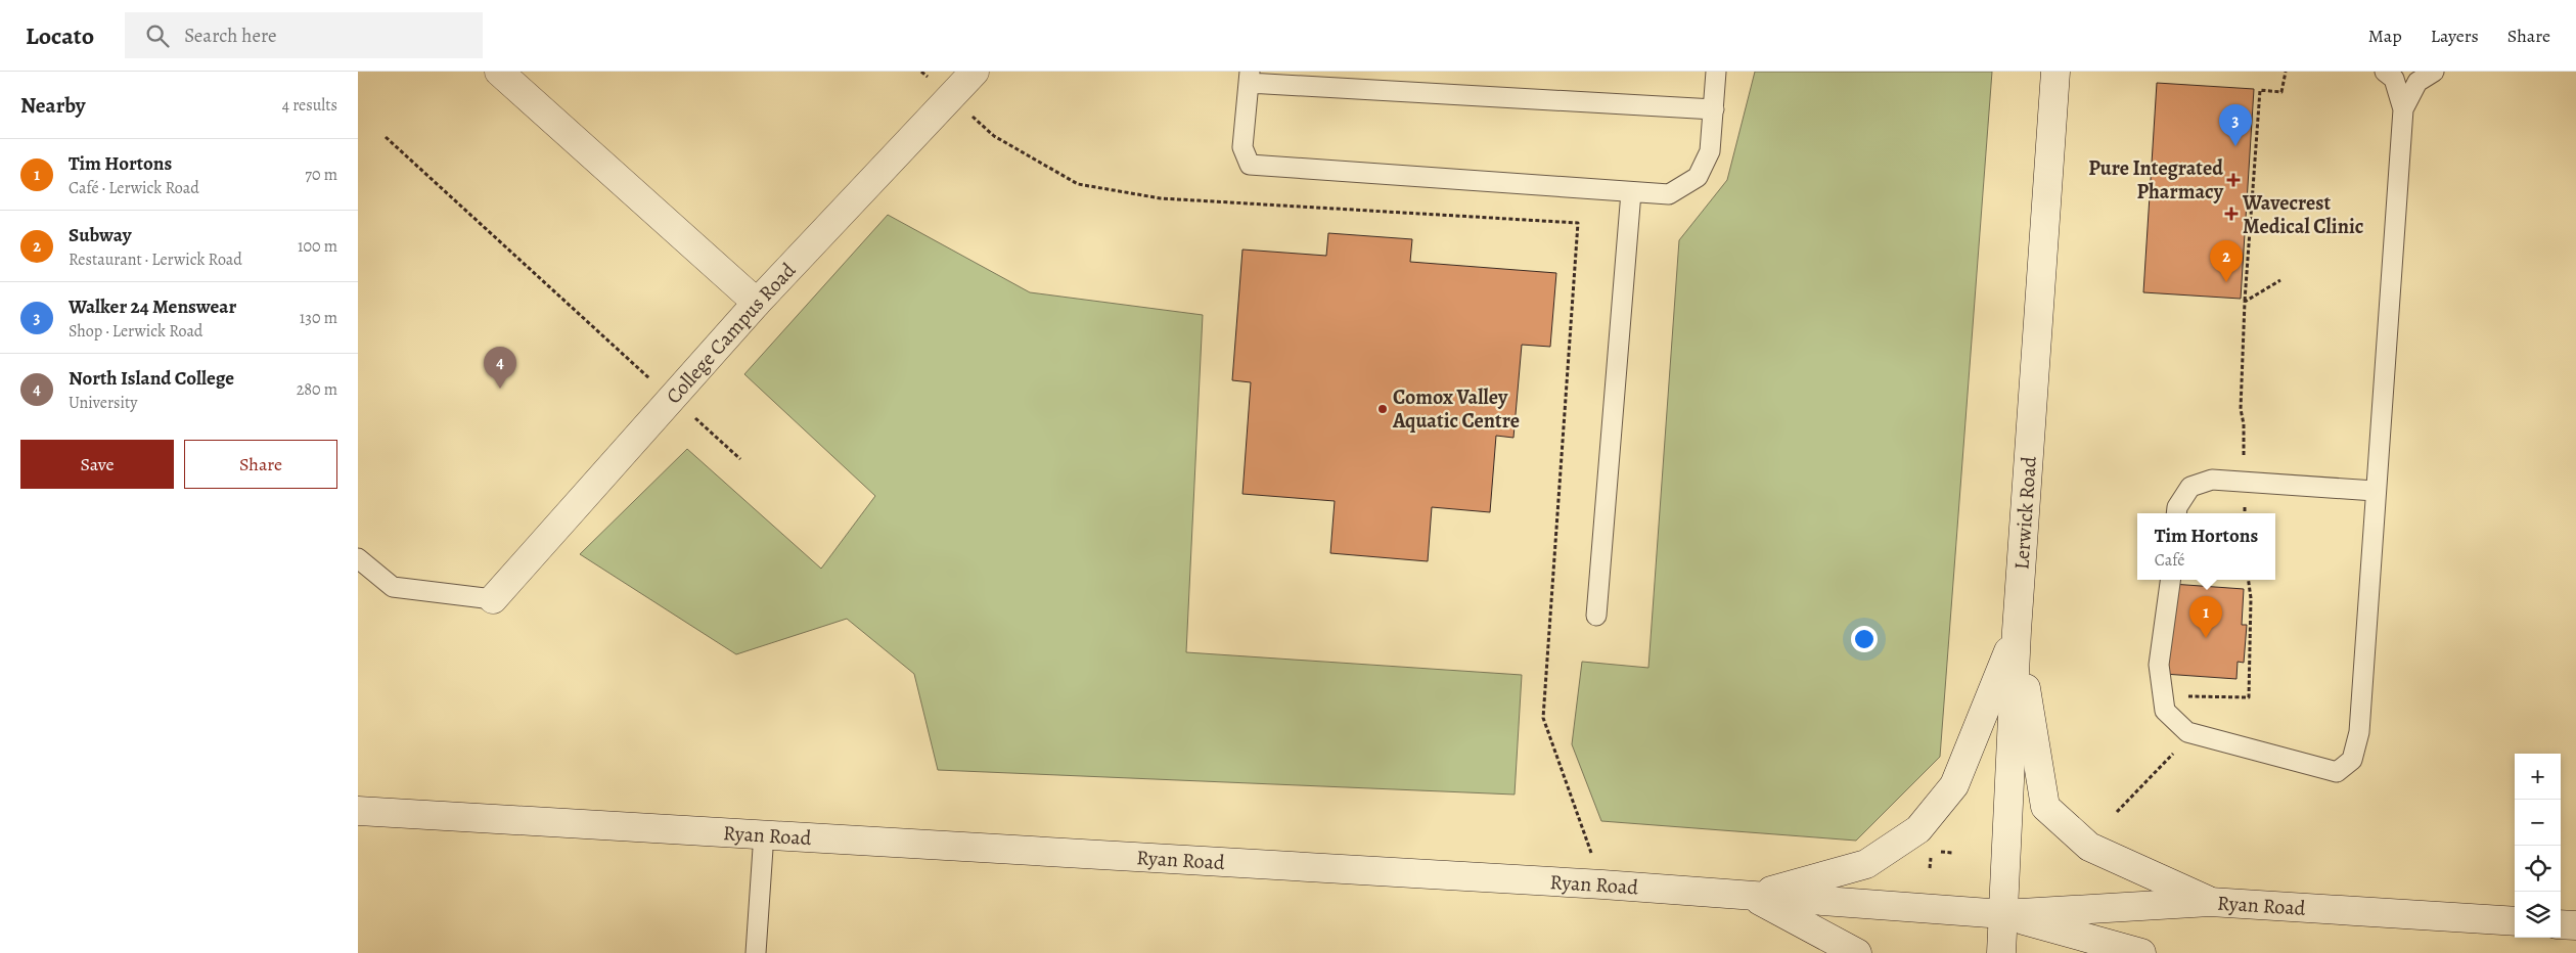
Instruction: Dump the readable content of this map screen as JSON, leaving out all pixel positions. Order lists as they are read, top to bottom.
{
  "streets": {
    "main road": ["College Campus Road", "Lerwick Road", "Ryan Road"]
  },
  "crossings": [
    ["Lerwick Road", "Ryan Road"]
  ],
  "places": {
    "health": ["Pure Integrated Pharmacy", "Wavecrest Medical Clinic"],
    "other": ["Comox Valley Aquatic Centre"]
  },
  "page": {
    "header": "Locato",
    "search": "Search here",
    "nav": ["Map", "Layers", "Share"],
    "heading": ["Nearby", "4 results"],
    "pins": [
      "3",
      "2",
      "4",
      "1"
    ],
    "list": [
      {
        "mark": "1",
        "name": "Tim Hortons",
        "note": "Café · Lerwick Road",
        "value": "70 m"
      },
      {
        "mark": "2",
        "name": "Subway",
        "note": "Restaurant · Lerwick Road",
        "value": "100 m"
      },
      {
        "mark": "3",
        "name": "Walker 24 Menswear",
        "note": "Shop · Lerwick Road",
        "value": "130 m"
      },
      {
        "mark": "4",
        "name": "North Island College",
        "note": "University",
        "value": "280 m"
      }
    ],
    "buttons": ["Save", "Share"],
    "popup": ["Tim Hortons", "Café"],
    "map_buttons": ["+", "−"]
  }
}
